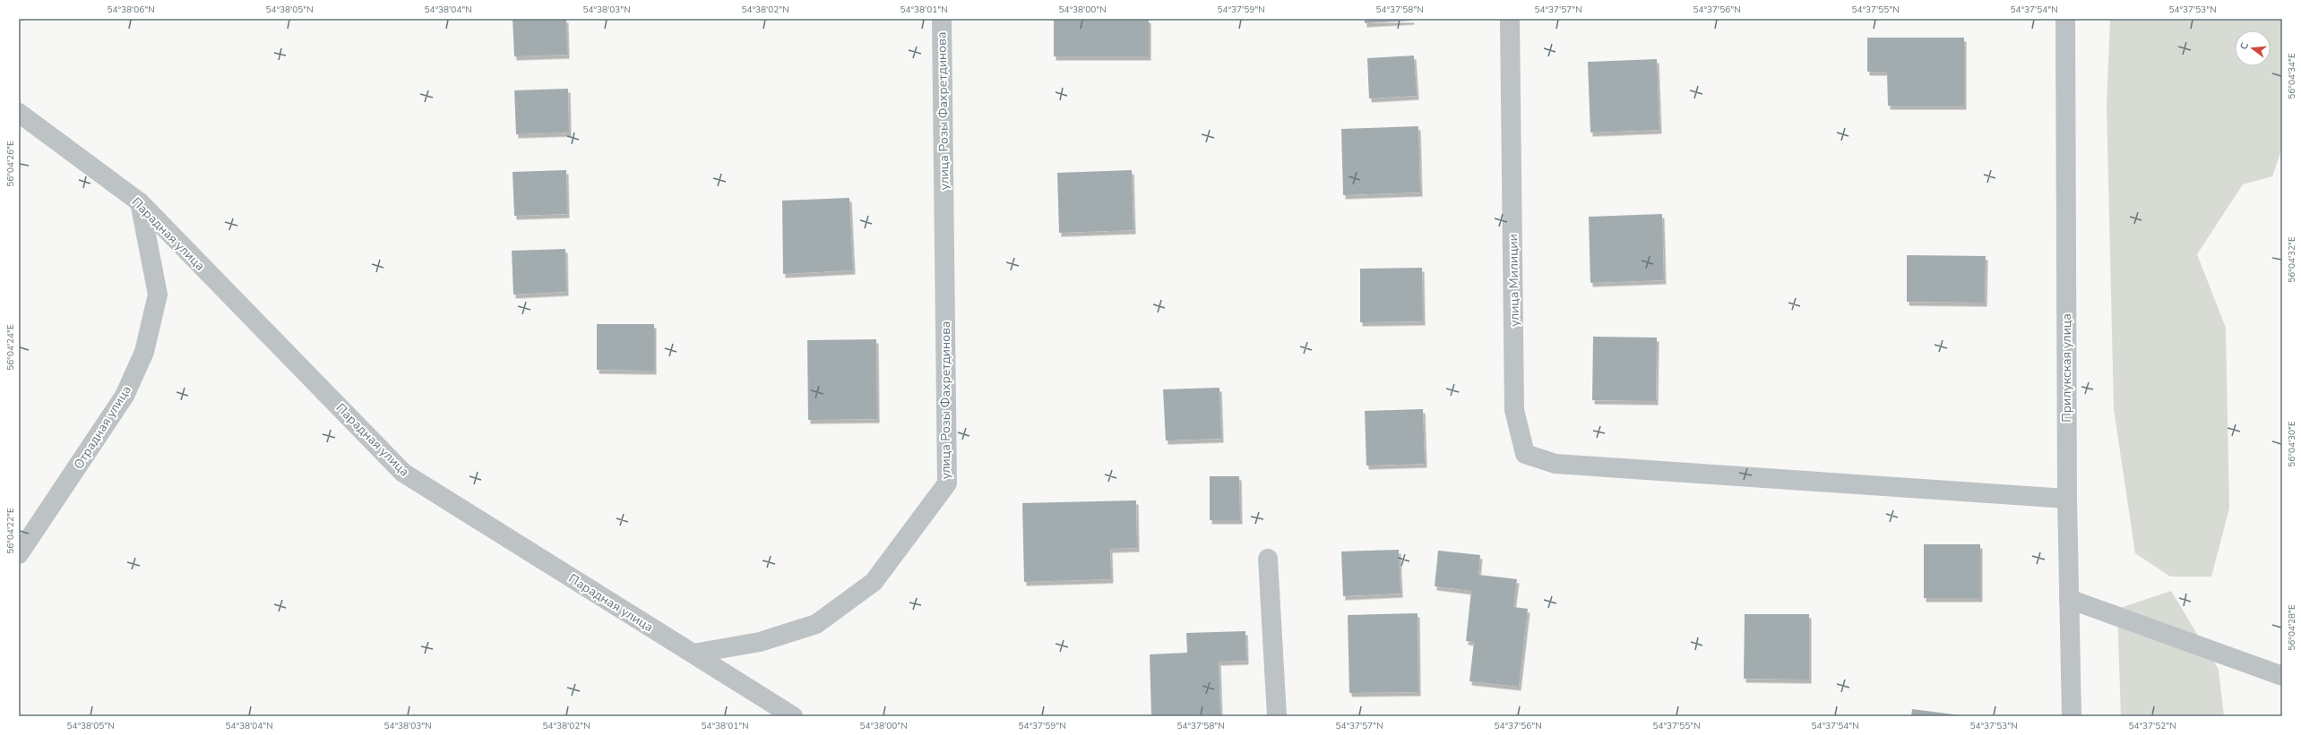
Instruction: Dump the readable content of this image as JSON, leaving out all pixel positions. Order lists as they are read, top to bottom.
{
  "streets": {
    "street": [
      "улица Розы Фахретдинова",
      "Парадная улица",
      "улица Милиции",
      "Прилукская улица",
      "Отрадная улица"
    ]
  },
  "crossings": [
    ["улица Розы Фахретдинова", "Парадная улица"],
    ["Парадная улица", "Отрадная улица"],
    ["улица Милиции", "Прилукская улица"]
  ],
  "north": "left",
  "coordinates": [
    "54°38'06\"N",
    "54°38'05\"N",
    "54°38'04\"N",
    "54°38'03\"N",
    "54°38'02\"N",
    "54°38'01\"N",
    "54°38'00\"N",
    "54°37'59\"N",
    "54°37'58\"N",
    "54°37'57\"N",
    "54°37'56\"N",
    "54°37'55\"N",
    "54°37'54\"N",
    "54°37'53\"N",
    "56°04'34\"E",
    "56°04'26\"E",
    "56°04'32\"E",
    "56°04'24\"E",
    "56°04'30\"E",
    "56°04'22\"E",
    "56°04'28\"E",
    "54°37'52\"N"
  ]
}
